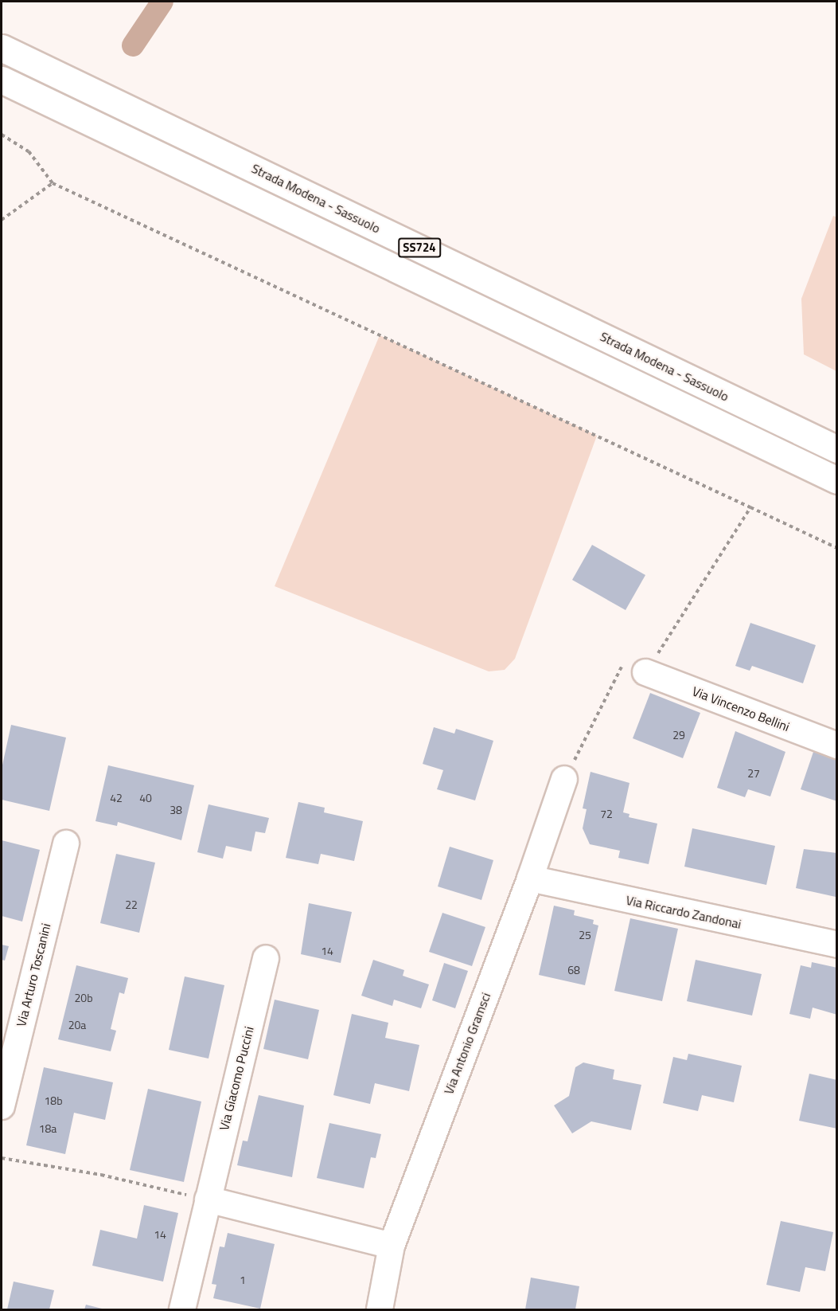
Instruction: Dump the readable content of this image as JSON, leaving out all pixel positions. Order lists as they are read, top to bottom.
{
  "streets": {
    "highway": ["Strada Modena - Sassuolo", "SS724"],
    "street": [
      "Via Vincenzo Bellini",
      "Via Riccardo Zandonai",
      "Via Arturo Toscanini",
      "Via Antonio Gramsci",
      "Via Giacomo Puccini"
    ]
  },
  "crossings": [
    ["Via Riccardo Zandonai", "Via Antonio Gramsci"]
  ],
  "house_numbers": [
    "29",
    "27",
    "42",
    "40",
    "38",
    "72",
    "22",
    "25",
    "14",
    "68",
    "20b",
    "20a",
    "18b",
    "18a",
    "14",
    "1"
  ]
}
